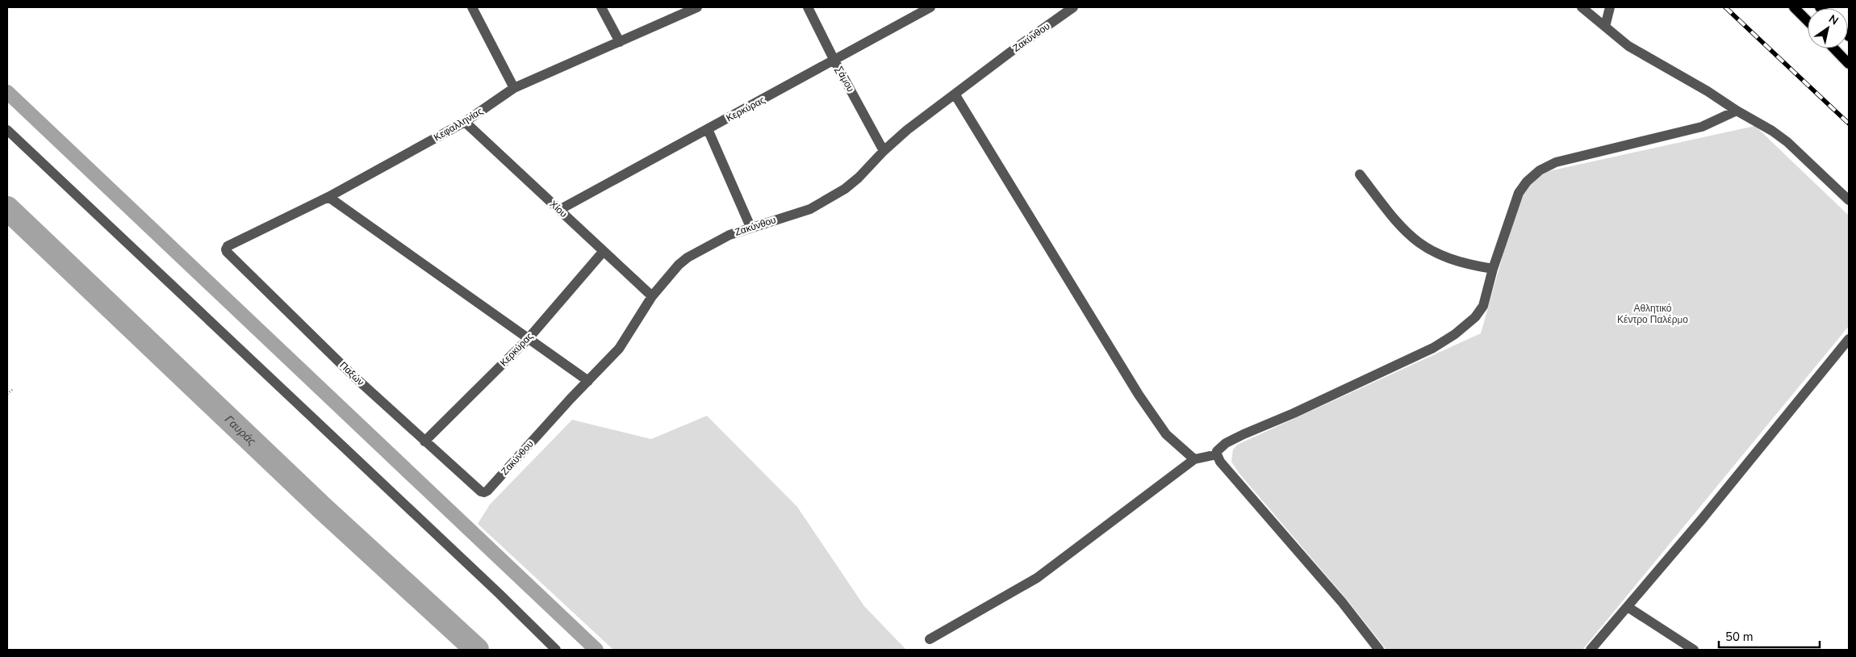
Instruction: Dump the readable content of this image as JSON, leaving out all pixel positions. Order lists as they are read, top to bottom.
{
  "streets": {
    "street": [
      "Ζακύνθου",
      "Σάμου",
      "Κερκύρας",
      "Κεφαλληνίας",
      "Χίου",
      "Παξών"
    ]
  },
  "crossings": [
    ["Ζακύνθου", "Σάμου"],
    ["Ζακύνθου", "Χίου"],
    ["Ζακύνθου", "Παξών"],
    ["Σάμου", "Κερκύρας"],
    ["Κερκύρας", "Χίου"],
    ["Κερκύρας", "Παξών"],
    ["Κεφαλληνίας", "Χίου"],
    ["Κεφαλληνίας", "Παξών"]
  ],
  "water": ["Γαυράς"],
  "parks": ["Αθλητικό Κέντρο Παλέρμο"],
  "scale_bar": "50 m",
  "north": "top right"
}
